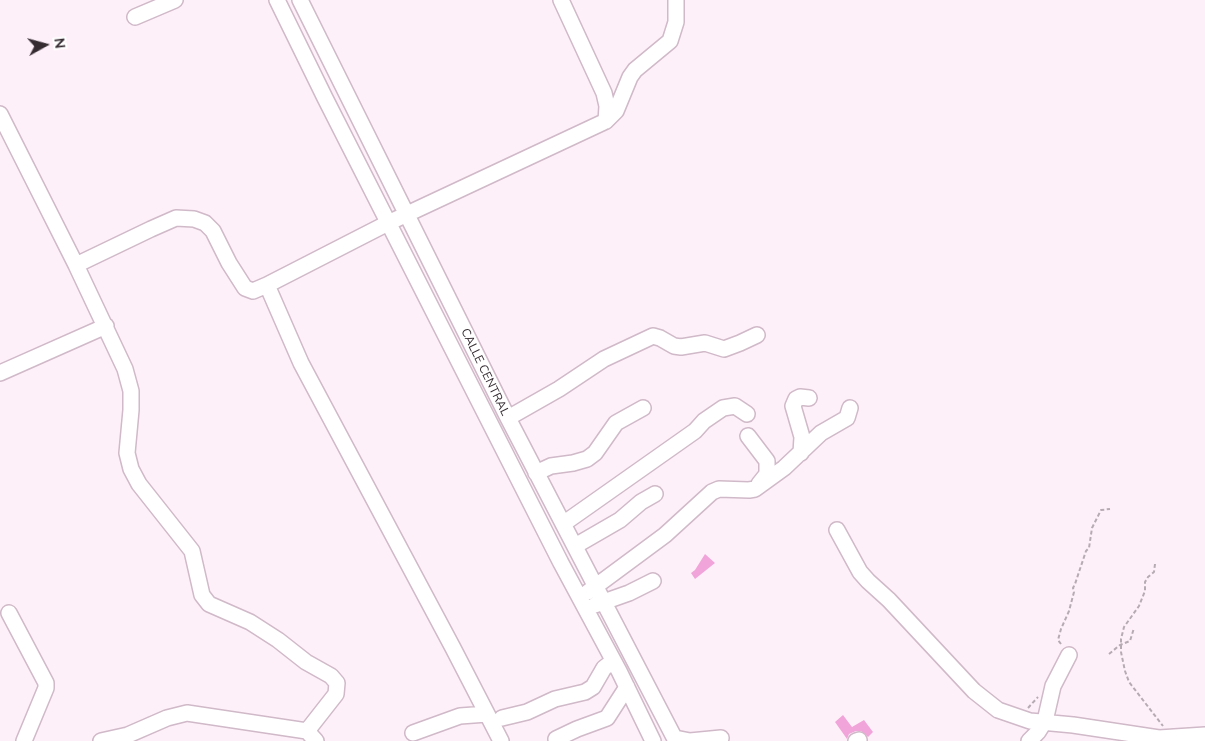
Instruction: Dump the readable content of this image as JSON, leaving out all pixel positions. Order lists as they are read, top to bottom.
{
  "streets": {
    "street": ["CALLE CENTRAL"]
  },
  "north": "right"
}
